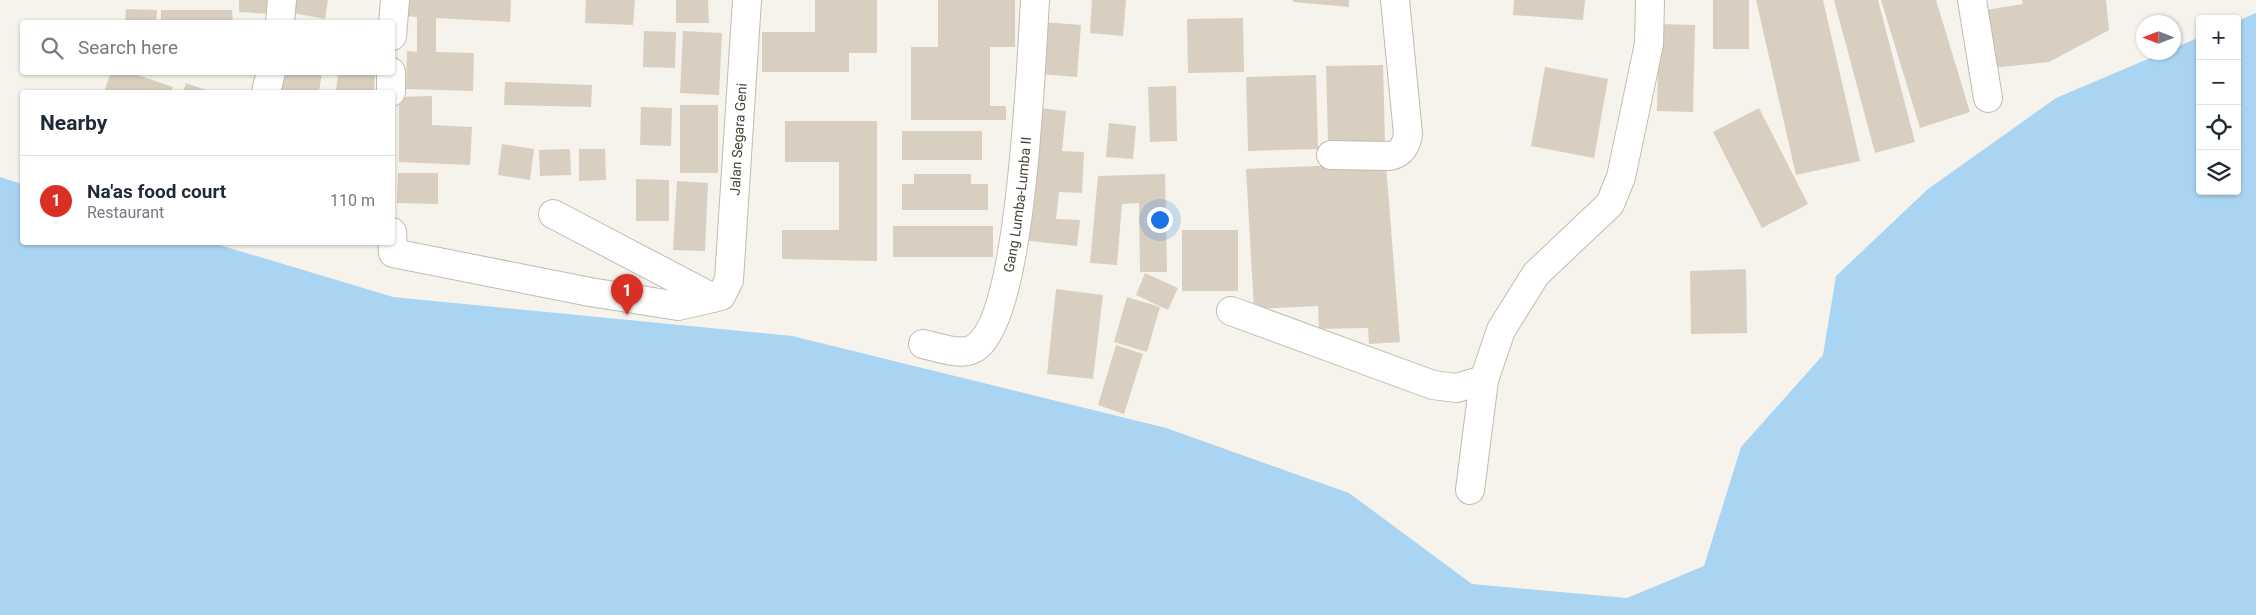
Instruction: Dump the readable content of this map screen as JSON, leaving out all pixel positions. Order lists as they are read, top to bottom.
{
  "streets": {
    "street": ["Jalan Segara Geni", "Gang Lumba-Lumba II"]
  },
  "north": "left",
  "page": {
    "map_buttons": ["+", "−"],
    "search": "Search here",
    "heading": "Nearby",
    "list": [
      {
        "mark": "1",
        "name": "Na'as food court",
        "note": "Restaurant",
        "value": "110 m"
      }
    ],
    "pins": "1"
  }
}
